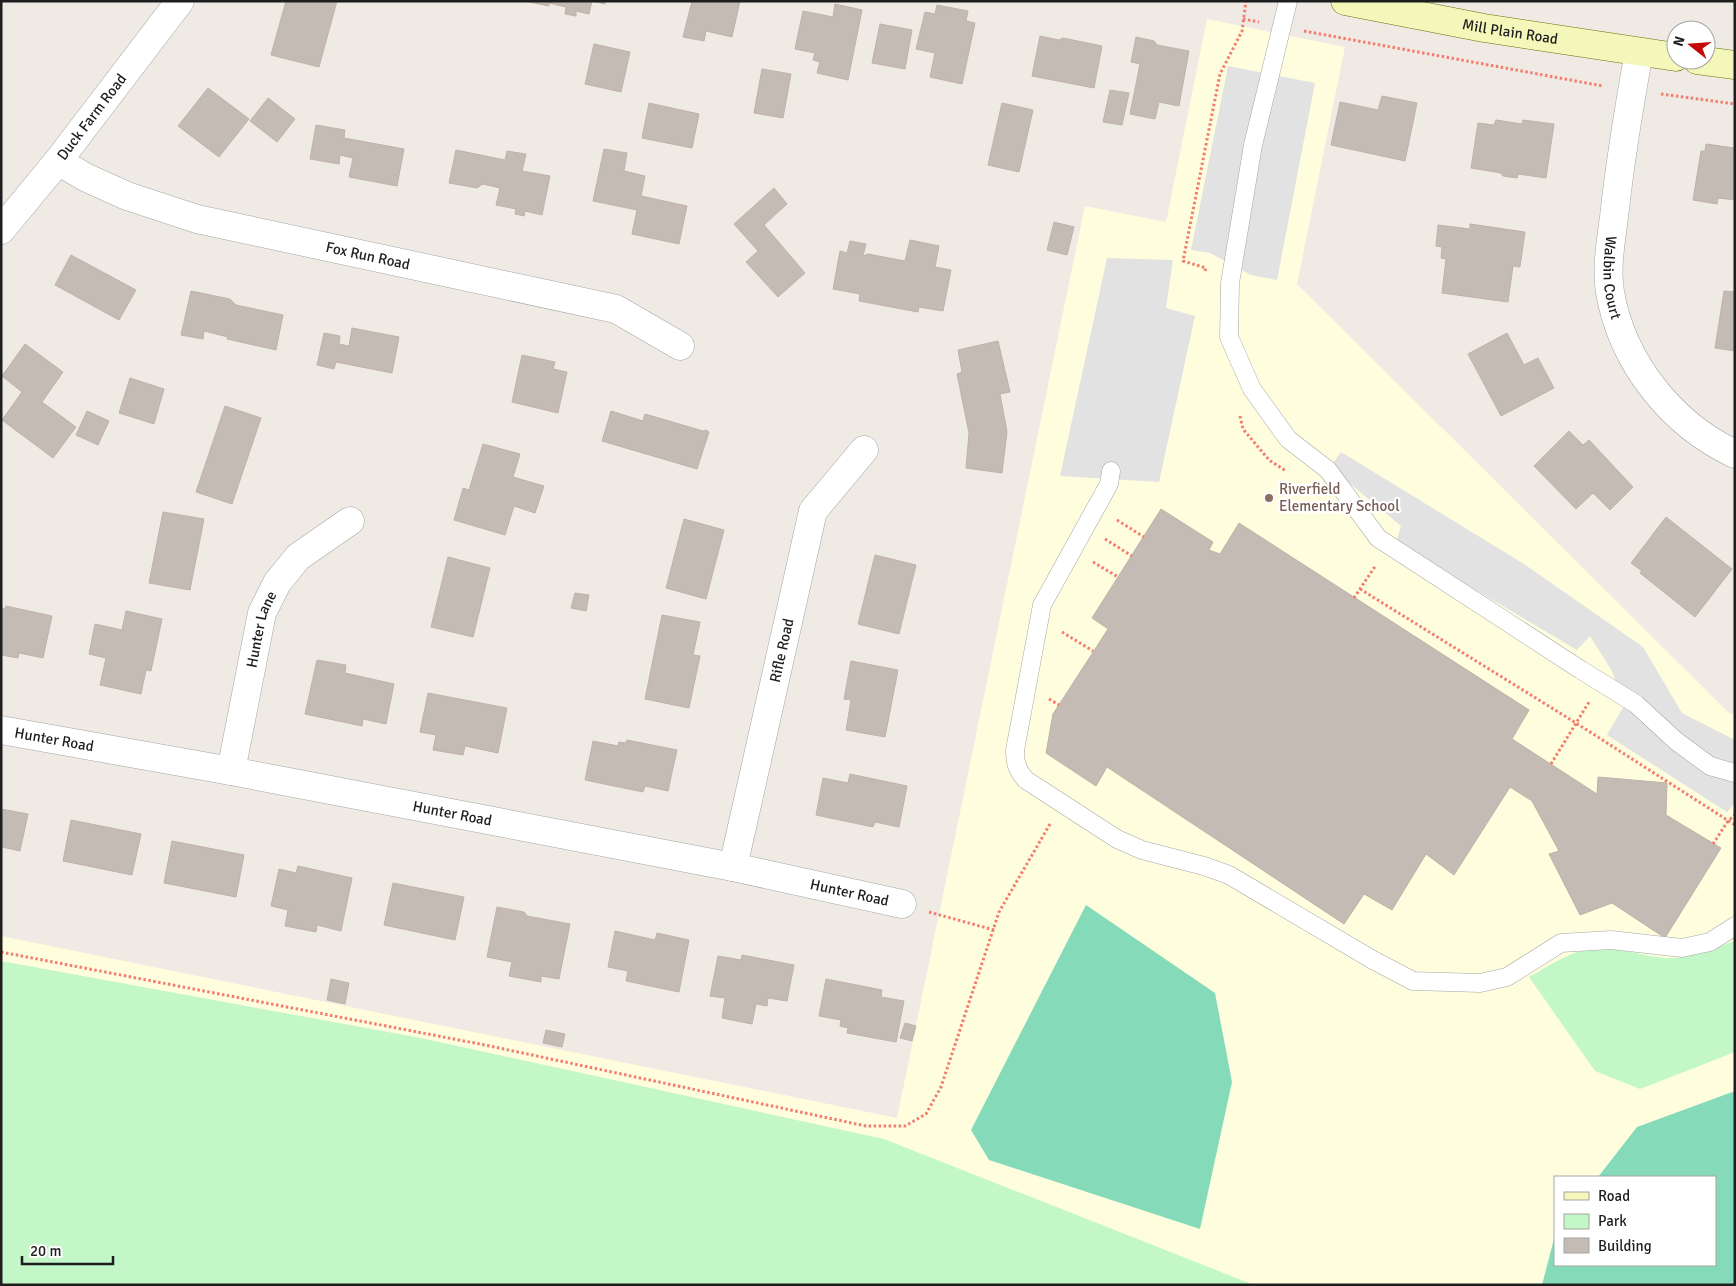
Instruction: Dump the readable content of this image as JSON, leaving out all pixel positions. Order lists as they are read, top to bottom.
{
  "streets": {
    "main road": ["Mill Plain Road"],
    "street": [
      "Duck Farm Road",
      "Fox Run Road",
      "Walbin Court",
      "Hunter Lane",
      "Rifle Road",
      "Hunter Road"
    ]
  },
  "crossings": [
    ["Mill Plain Road", "Walbin Court"],
    ["Duck Farm Road", "Fox Run Road"],
    ["Hunter Lane", "Hunter Road"],
    ["Rifle Road", "Hunter Road"]
  ],
  "places": ["Riverfield Elementary School"],
  "legend": ["Road", "Park", "Building"],
  "scale_bar": "20 m",
  "north": "left"
}
